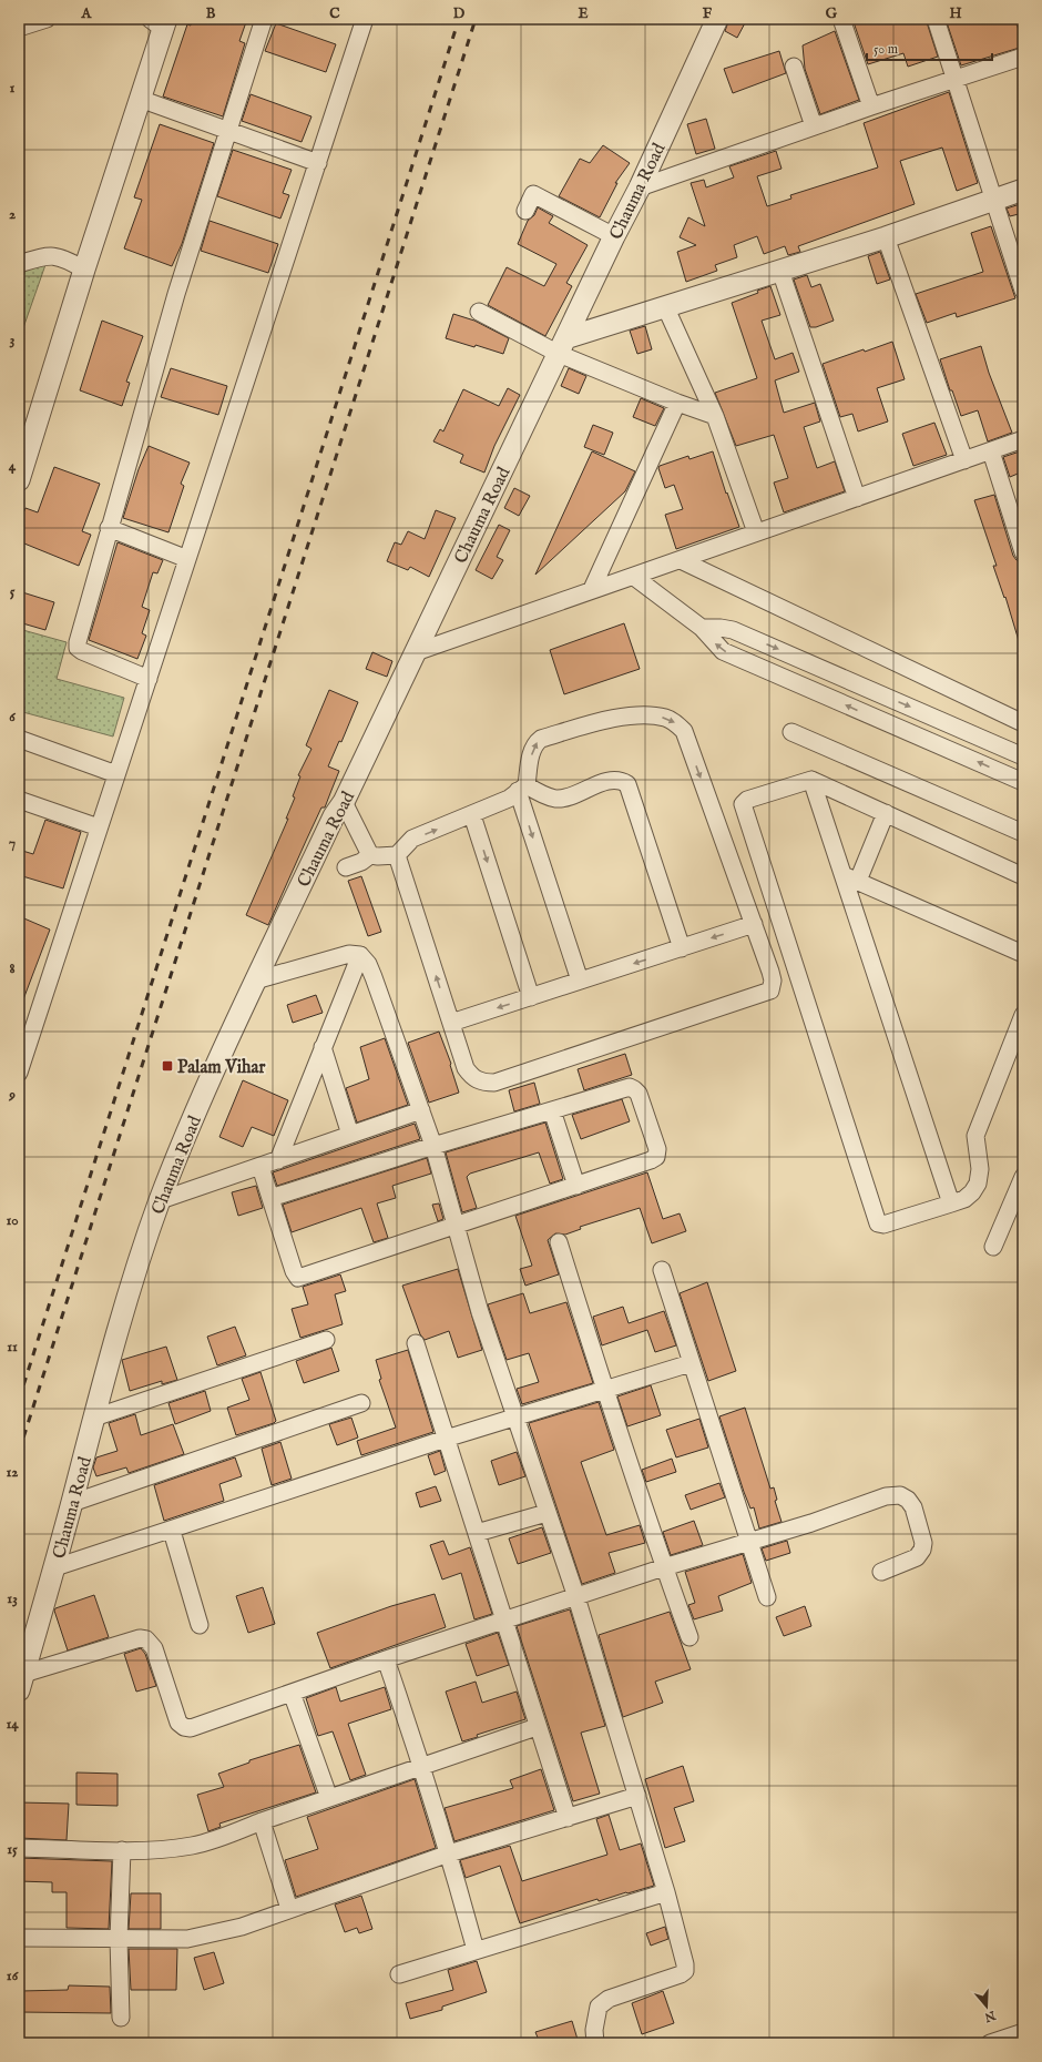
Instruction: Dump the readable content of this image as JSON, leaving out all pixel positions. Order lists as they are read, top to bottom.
{
  "streets": {
    "street": ["Chauma Road"]
  },
  "places": {
    "transit": ["Palam Vihar"]
  },
  "scale_bar": "50 m",
  "north": "bottom",
  "grid": {
    "columns": [
      "A",
      "B",
      "C",
      "D",
      "E",
      "F",
      "G",
      "H"
    ],
    "rows": [
      "1",
      "2",
      "3",
      "4",
      "5",
      "6",
      "7",
      "8",
      "9",
      "10",
      "11",
      "12",
      "13",
      "14",
      "15",
      "16"
    ]
  }
}
